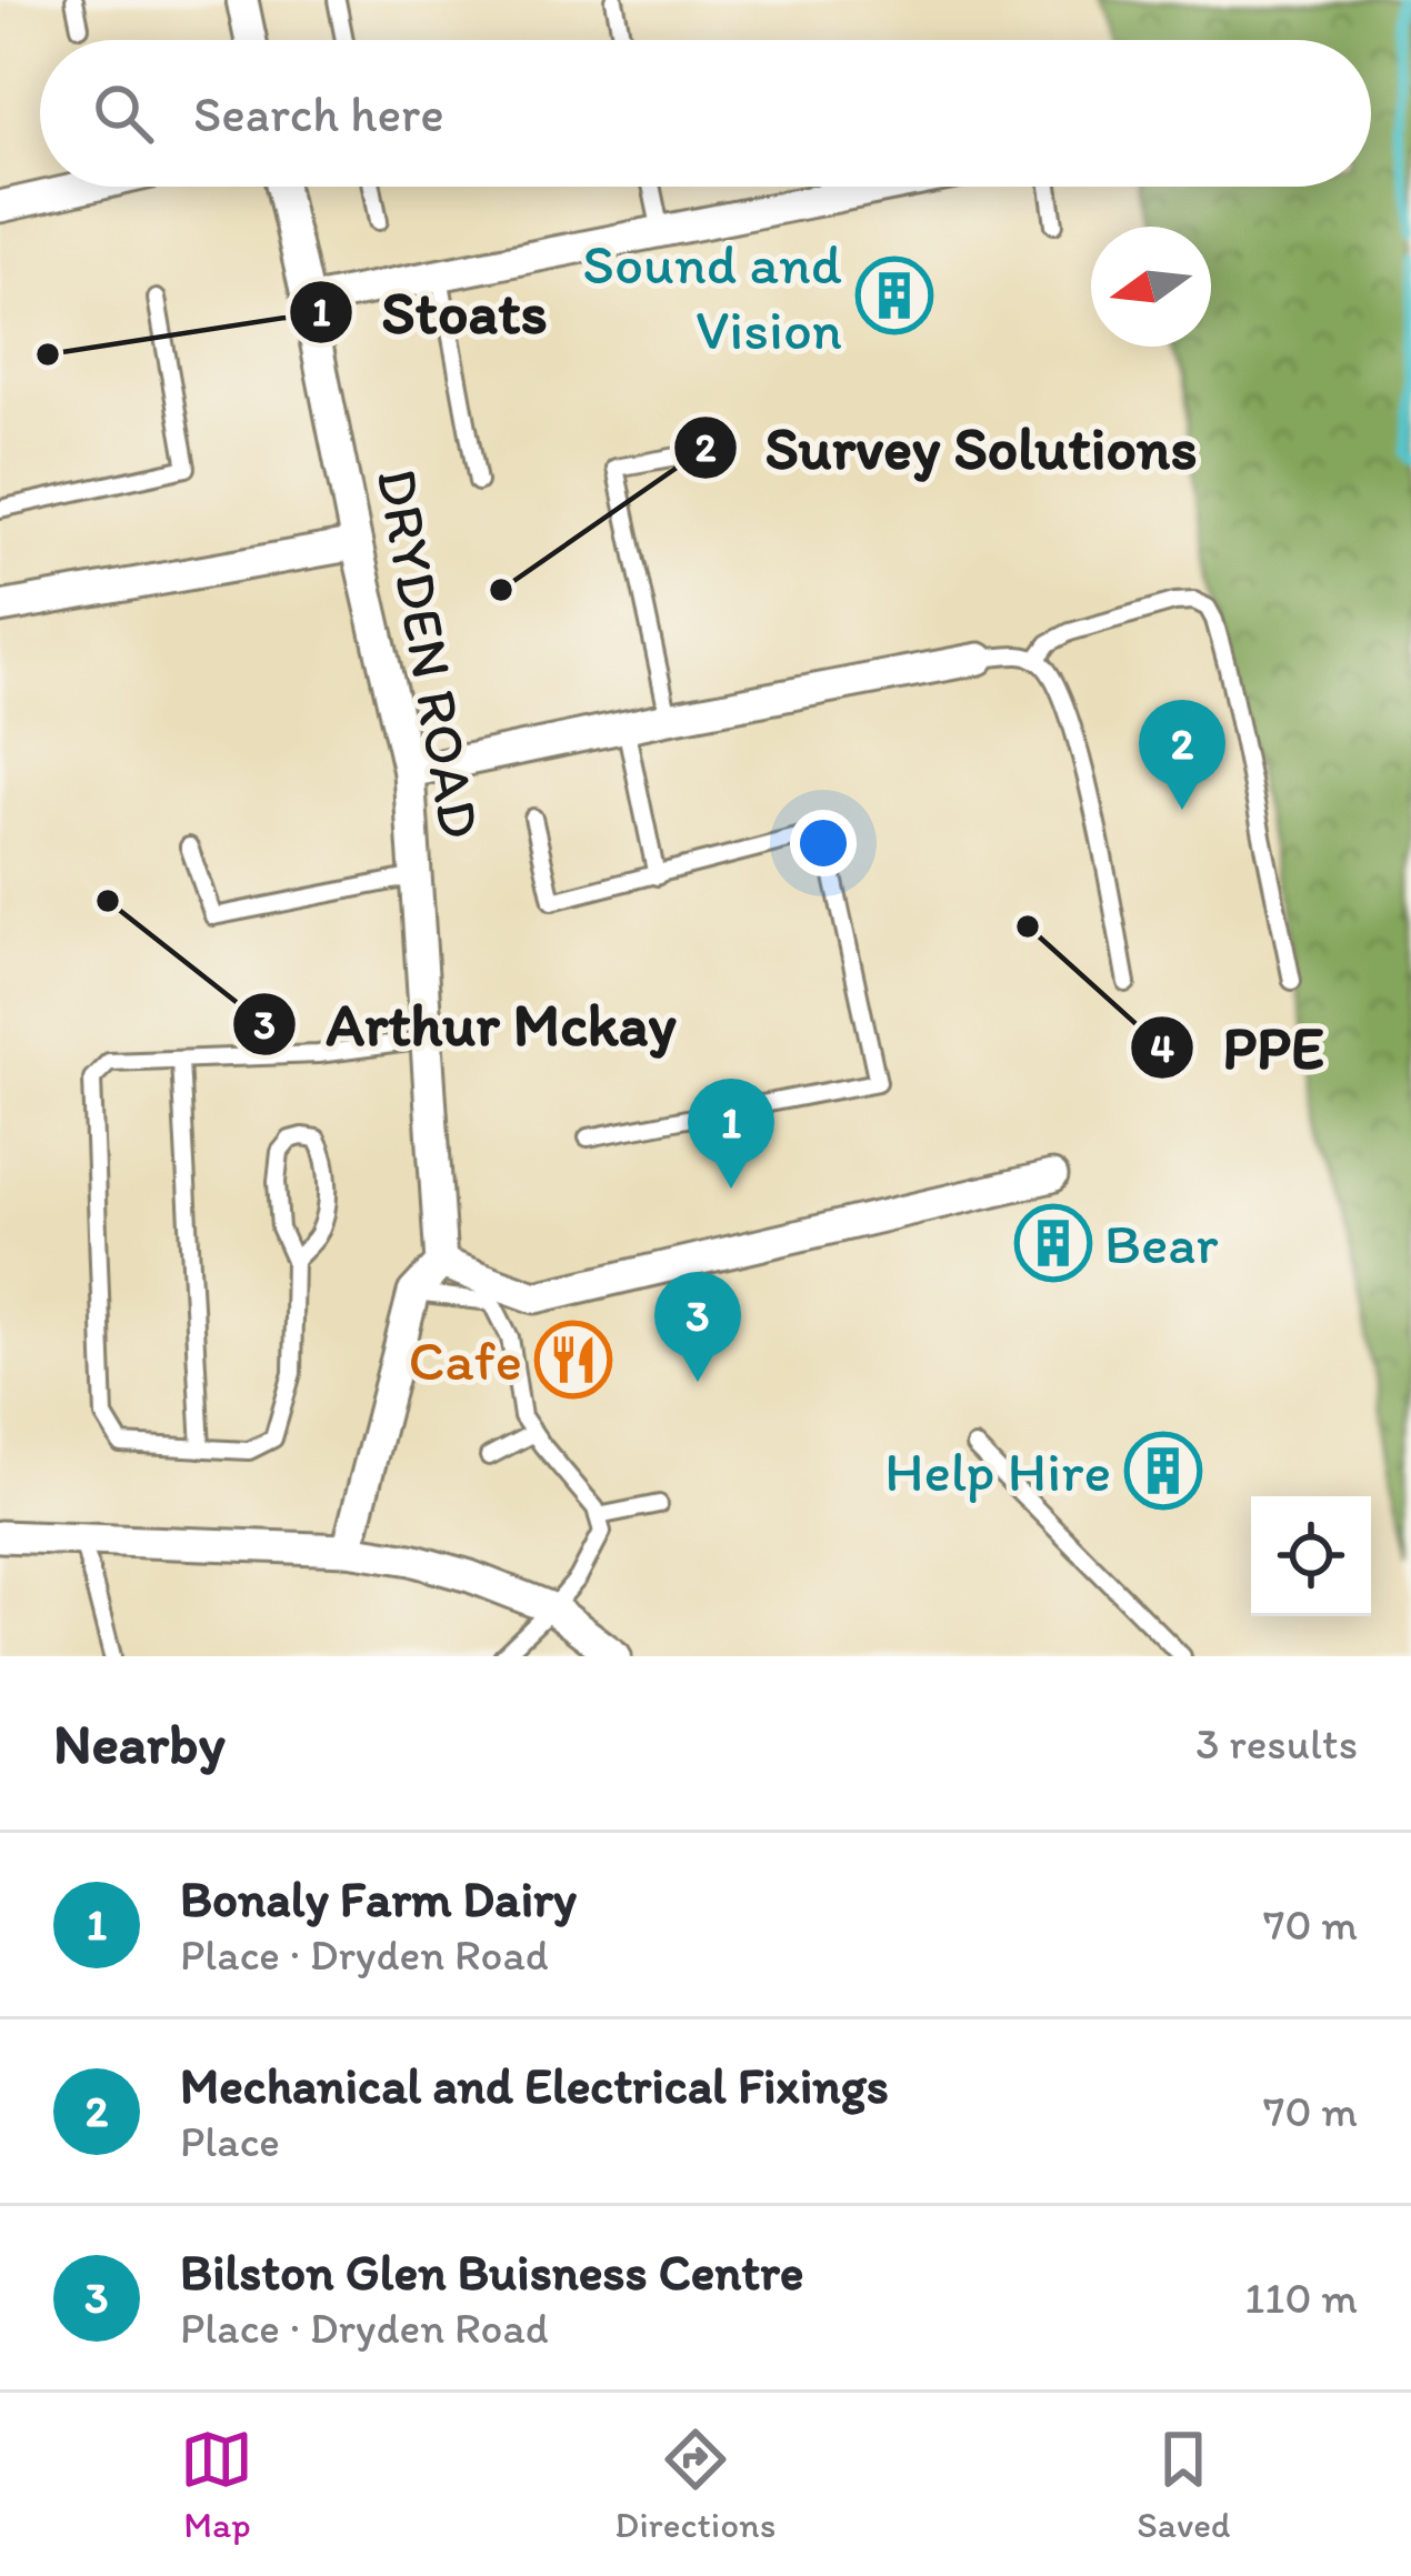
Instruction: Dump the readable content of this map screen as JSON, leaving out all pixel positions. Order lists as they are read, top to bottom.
{
  "streets": {
    "street": ["DRYDEN ROAD"]
  },
  "places": {
    "building": ["Sound and Vision", "Bear", "Help Hire"],
    "other": [
      "Stoats",
      "Survey Solutions",
      "Arthur Mckay",
      "PPE"
    ],
    "restaurant": ["Cafe"]
  },
  "north": "left",
  "page": {
    "search": "Search here",
    "pins": ["2", "1", "3"],
    "heading": ["Nearby", "3 results"],
    "list": [
      {
        "mark": "1",
        "name": "Bonaly Farm Dairy",
        "note": "Place · Dryden Road",
        "value": "70 m"
      },
      {
        "mark": "2",
        "name": "Mechanical and Electrical Fixings",
        "note": "Place",
        "value": "70 m"
      },
      {
        "mark": "3",
        "name": "Bilston Glen Buisness Centre",
        "note": "Place · Dryden Road",
        "value": "110 m"
      }
    ],
    "nav": ["Map", "Directions", "Saved"]
  }
}
